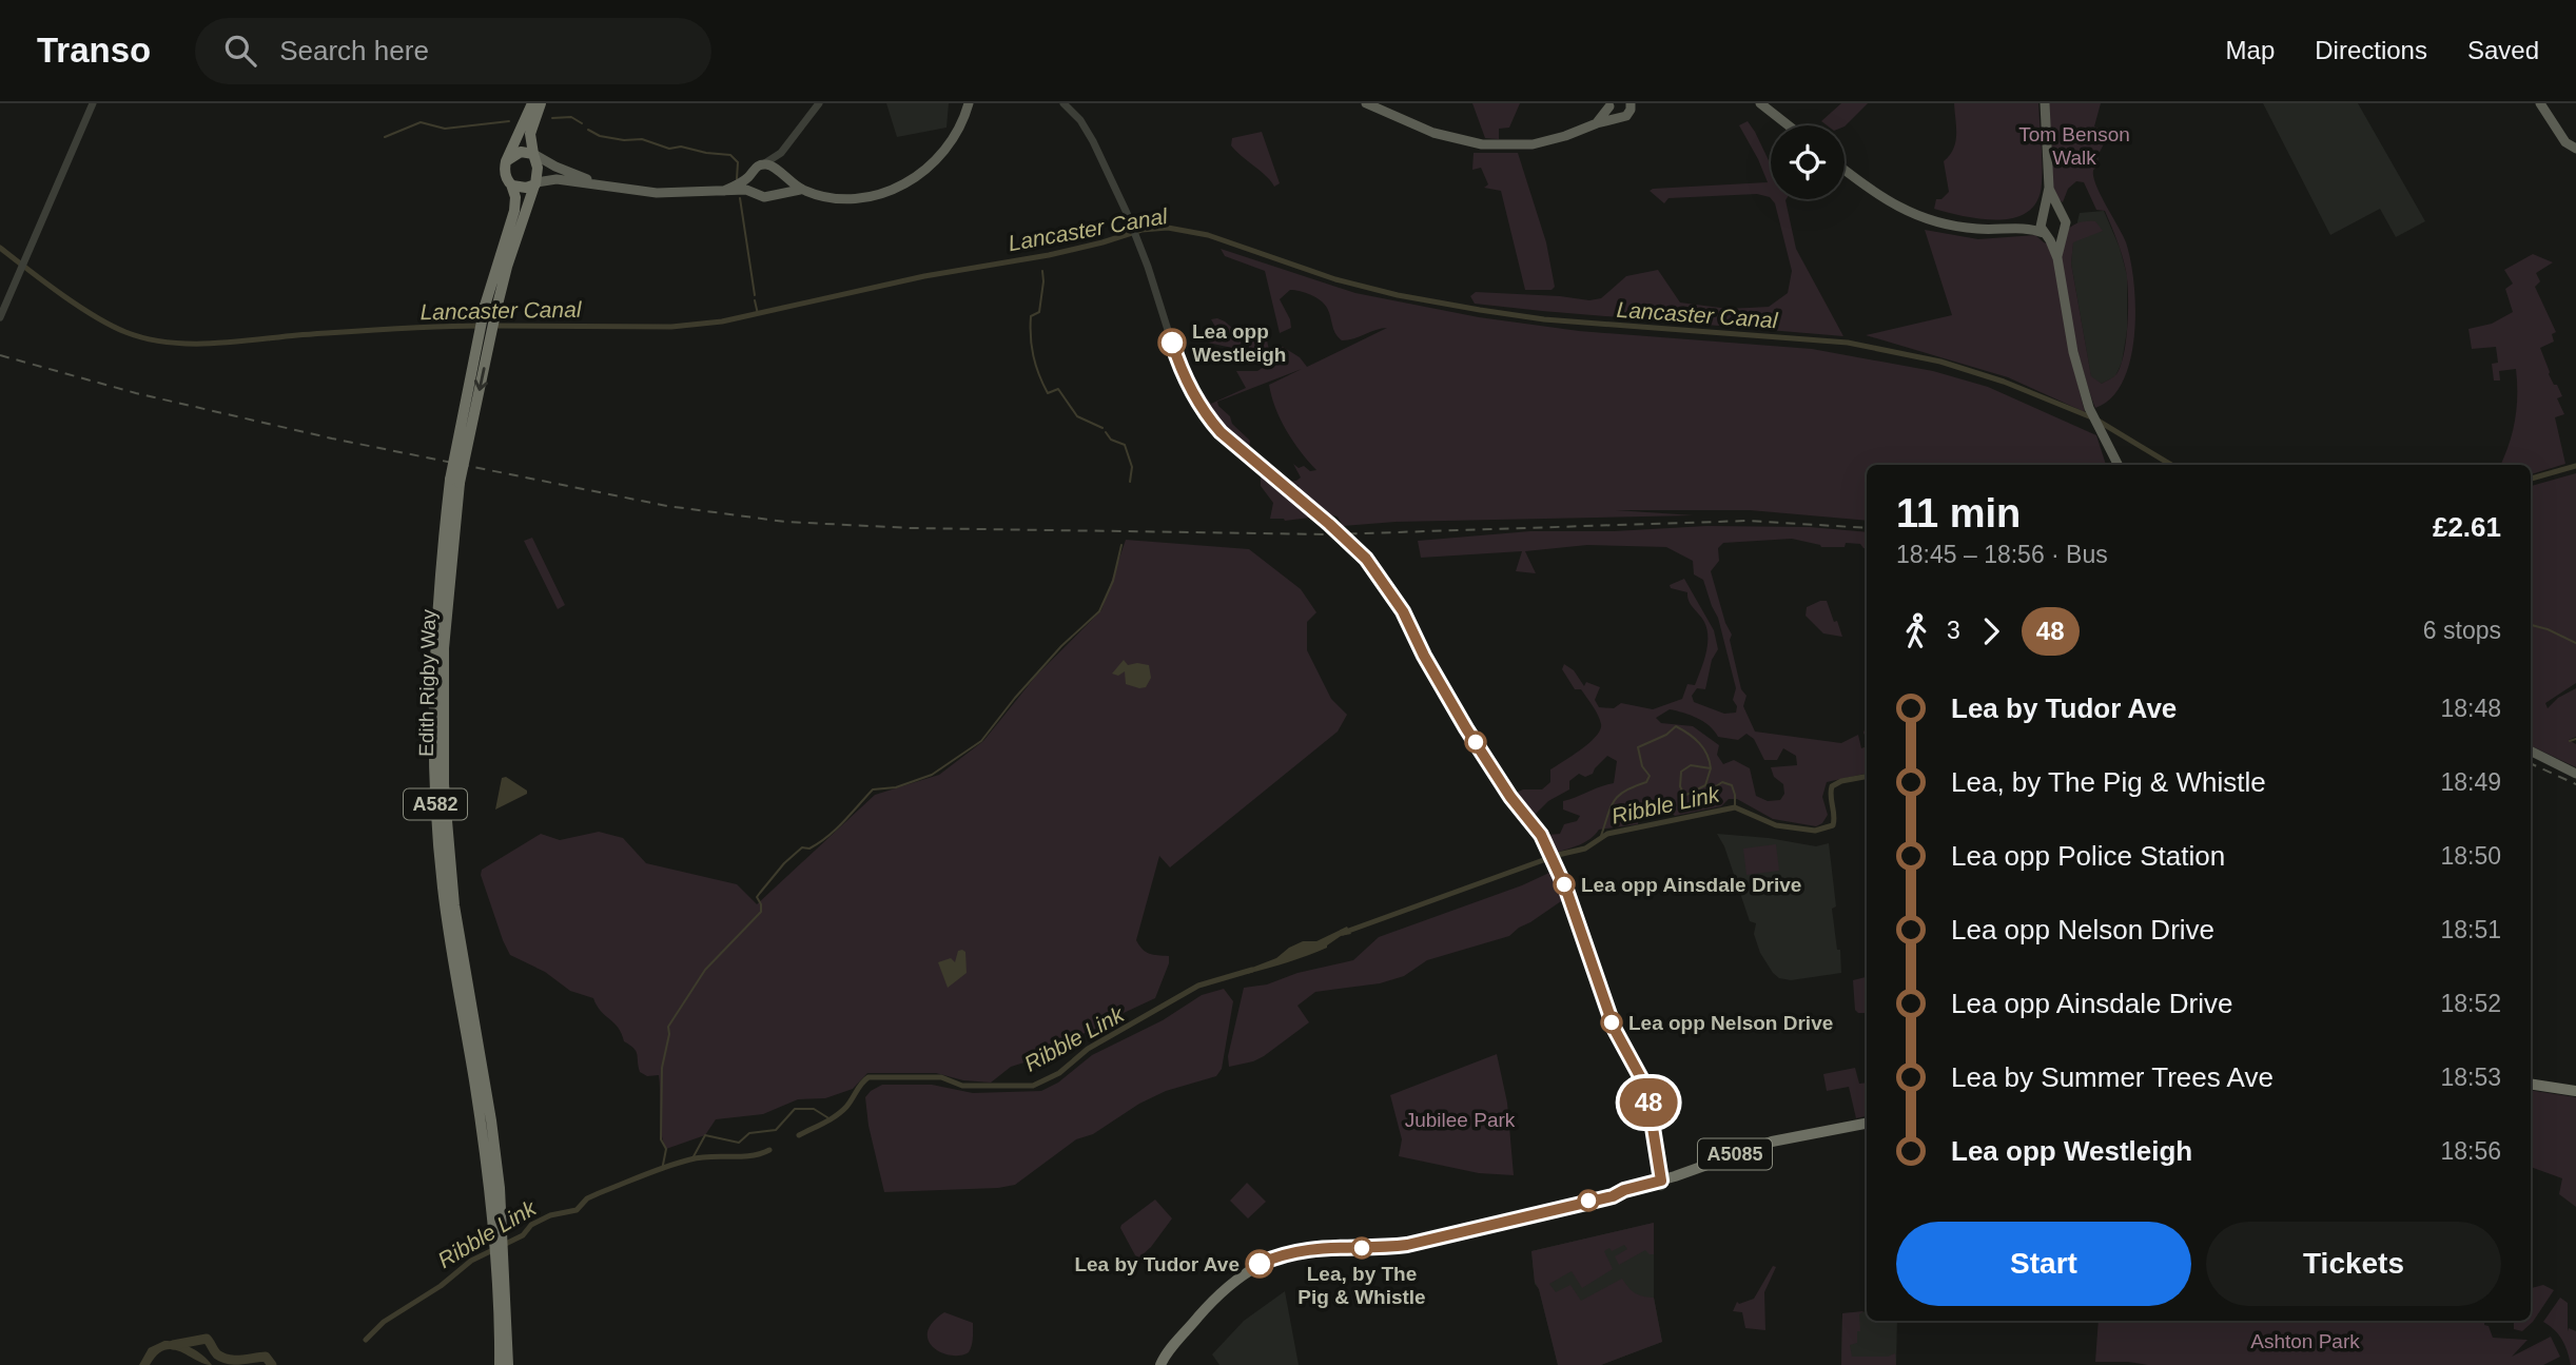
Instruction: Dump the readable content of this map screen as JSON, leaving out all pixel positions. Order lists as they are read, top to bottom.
{
  "streets": {
    "highway": ["Edith Rigby Way", "A582", "A5085"]
  },
  "crossings": [
    ["Edith Rigby Way", "A582"]
  ],
  "water": ["Lancaster Canal", "Ribble Link"],
  "parks": ["Tom Benson Walk", "Jubilee Park", "Ashton Park"],
  "places": [
    "Lea opp Westleigh",
    "Lea opp Ainsdale Drive",
    "Lea opp Nelson Drive",
    "Lea, by The Pig & Whistle",
    "Lea by Tudor Ave"
  ],
  "lines": ["bus line 48"],
  "page": {
    "header": "Transo",
    "search": "Search here",
    "nav": ["Map", "Directions", "Saved"],
    "on_map": "48",
    "heading": ["11 min", "18:45 – 18:56 · Bus", "£2.61"],
    "legs": ["3", "48", "6 stops"],
    "list": [
      {
        "name": "Lea by Tudor Ave",
        "value": "18:48"
      },
      {
        "name": "Lea, by The Pig & Whistle",
        "value": "18:49"
      },
      {
        "name": "Lea opp Police Station",
        "value": "18:50"
      },
      {
        "name": "Lea opp Nelson Drive",
        "value": "18:51"
      },
      {
        "name": "Lea opp Ainsdale Drive",
        "value": "18:52"
      },
      {
        "name": "Lea by Summer Trees Ave",
        "value": "18:53"
      },
      {
        "name": "Lea opp Westleigh",
        "value": "18:56"
      }
    ],
    "buttons": ["Start", "Tickets"]
  }
}
